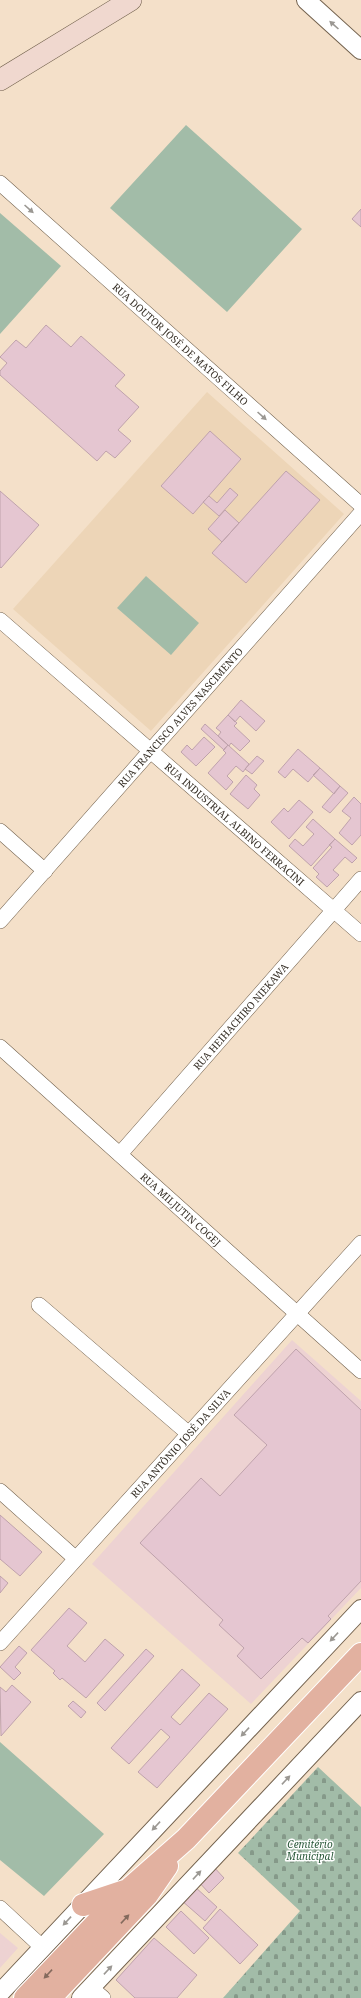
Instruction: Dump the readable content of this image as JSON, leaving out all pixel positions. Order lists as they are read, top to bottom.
{
  "streets": {
    "street": [
      "RUA DOUTOR JOSÉ DE MATOS FILHO",
      "RUA FRANCISCO ALVES NASCIMENTO",
      "RUA INDUSTRIAL ALBINO FERRACINI",
      "RUA HEIHACHIRO NIEKAWA",
      "RUA MILJUTIN COGEJ",
      "RUA ANTÔNIO JOSÉ DA SILVA"
    ]
  },
  "crossings": [
    ["RUA FRANCISCO ALVES NASCIMENTO", "RUA INDUSTRIAL ALBINO FERRACINI"],
    ["RUA INDUSTRIAL ALBINO FERRACINI", "RUA HEIHACHIRO NIEKAWA"],
    ["RUA HEIHACHIRO NIEKAWA", "RUA MILJUTIN COGEJ"],
    ["RUA MILJUTIN COGEJ", "RUA ANTÔNIO JOSÉ DA SILVA"]
  ],
  "one_way": ["RUA DOUTOR JOSÉ DE MATOS FILHO"],
  "parks": ["Cemitério Municipal"]
}
